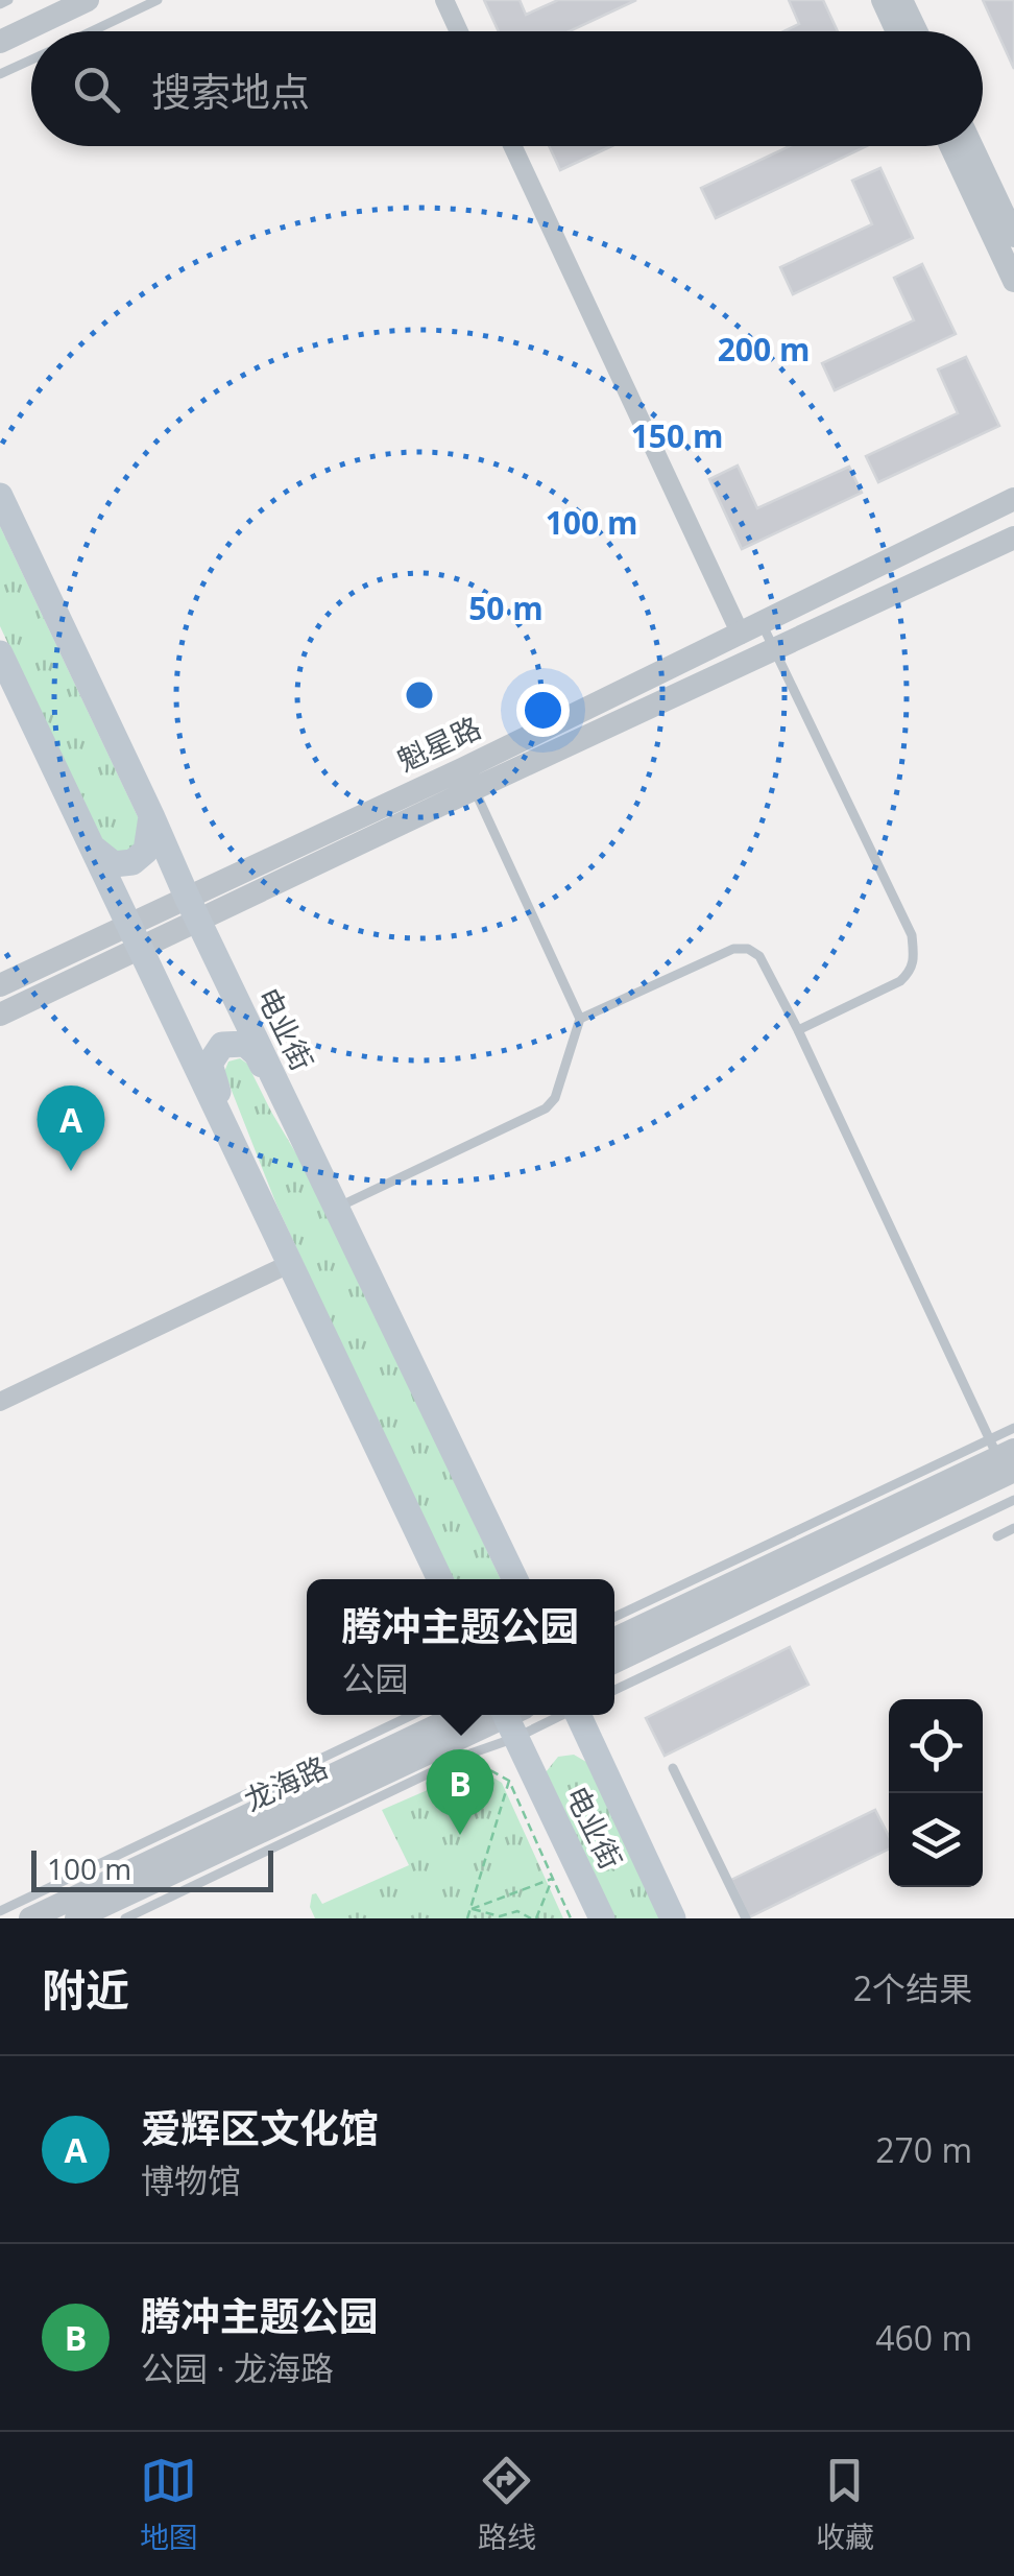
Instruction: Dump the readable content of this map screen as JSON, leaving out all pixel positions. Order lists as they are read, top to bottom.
{
  "streets": {
    "main road": ["电业街"],
    "street": ["魁星路", "龙海路"]
  },
  "crossings": [
    ["魁星路", "电业街"],
    ["电业街", "龙海路"]
  ],
  "scale_bar": "100 m",
  "page": {
    "search": "搜索地点",
    "pins": ["A", "B"],
    "popup": ["腾冲主题公园", "公园"],
    "scale": "100 m",
    "heading": ["附近", "2个结果"],
    "list": [
      {
        "mark": "A",
        "name": "爱辉区文化馆",
        "note": "博物馆",
        "value": "270 m"
      },
      {
        "mark": "B",
        "name": "腾冲主题公园",
        "note": "公园 · 龙海路",
        "value": "460 m"
      }
    ],
    "nav": ["地图", "路线", "收藏"]
  },
  "rings": [
    "200 m",
    "150 m",
    "100 m",
    "50 m"
  ]
}
